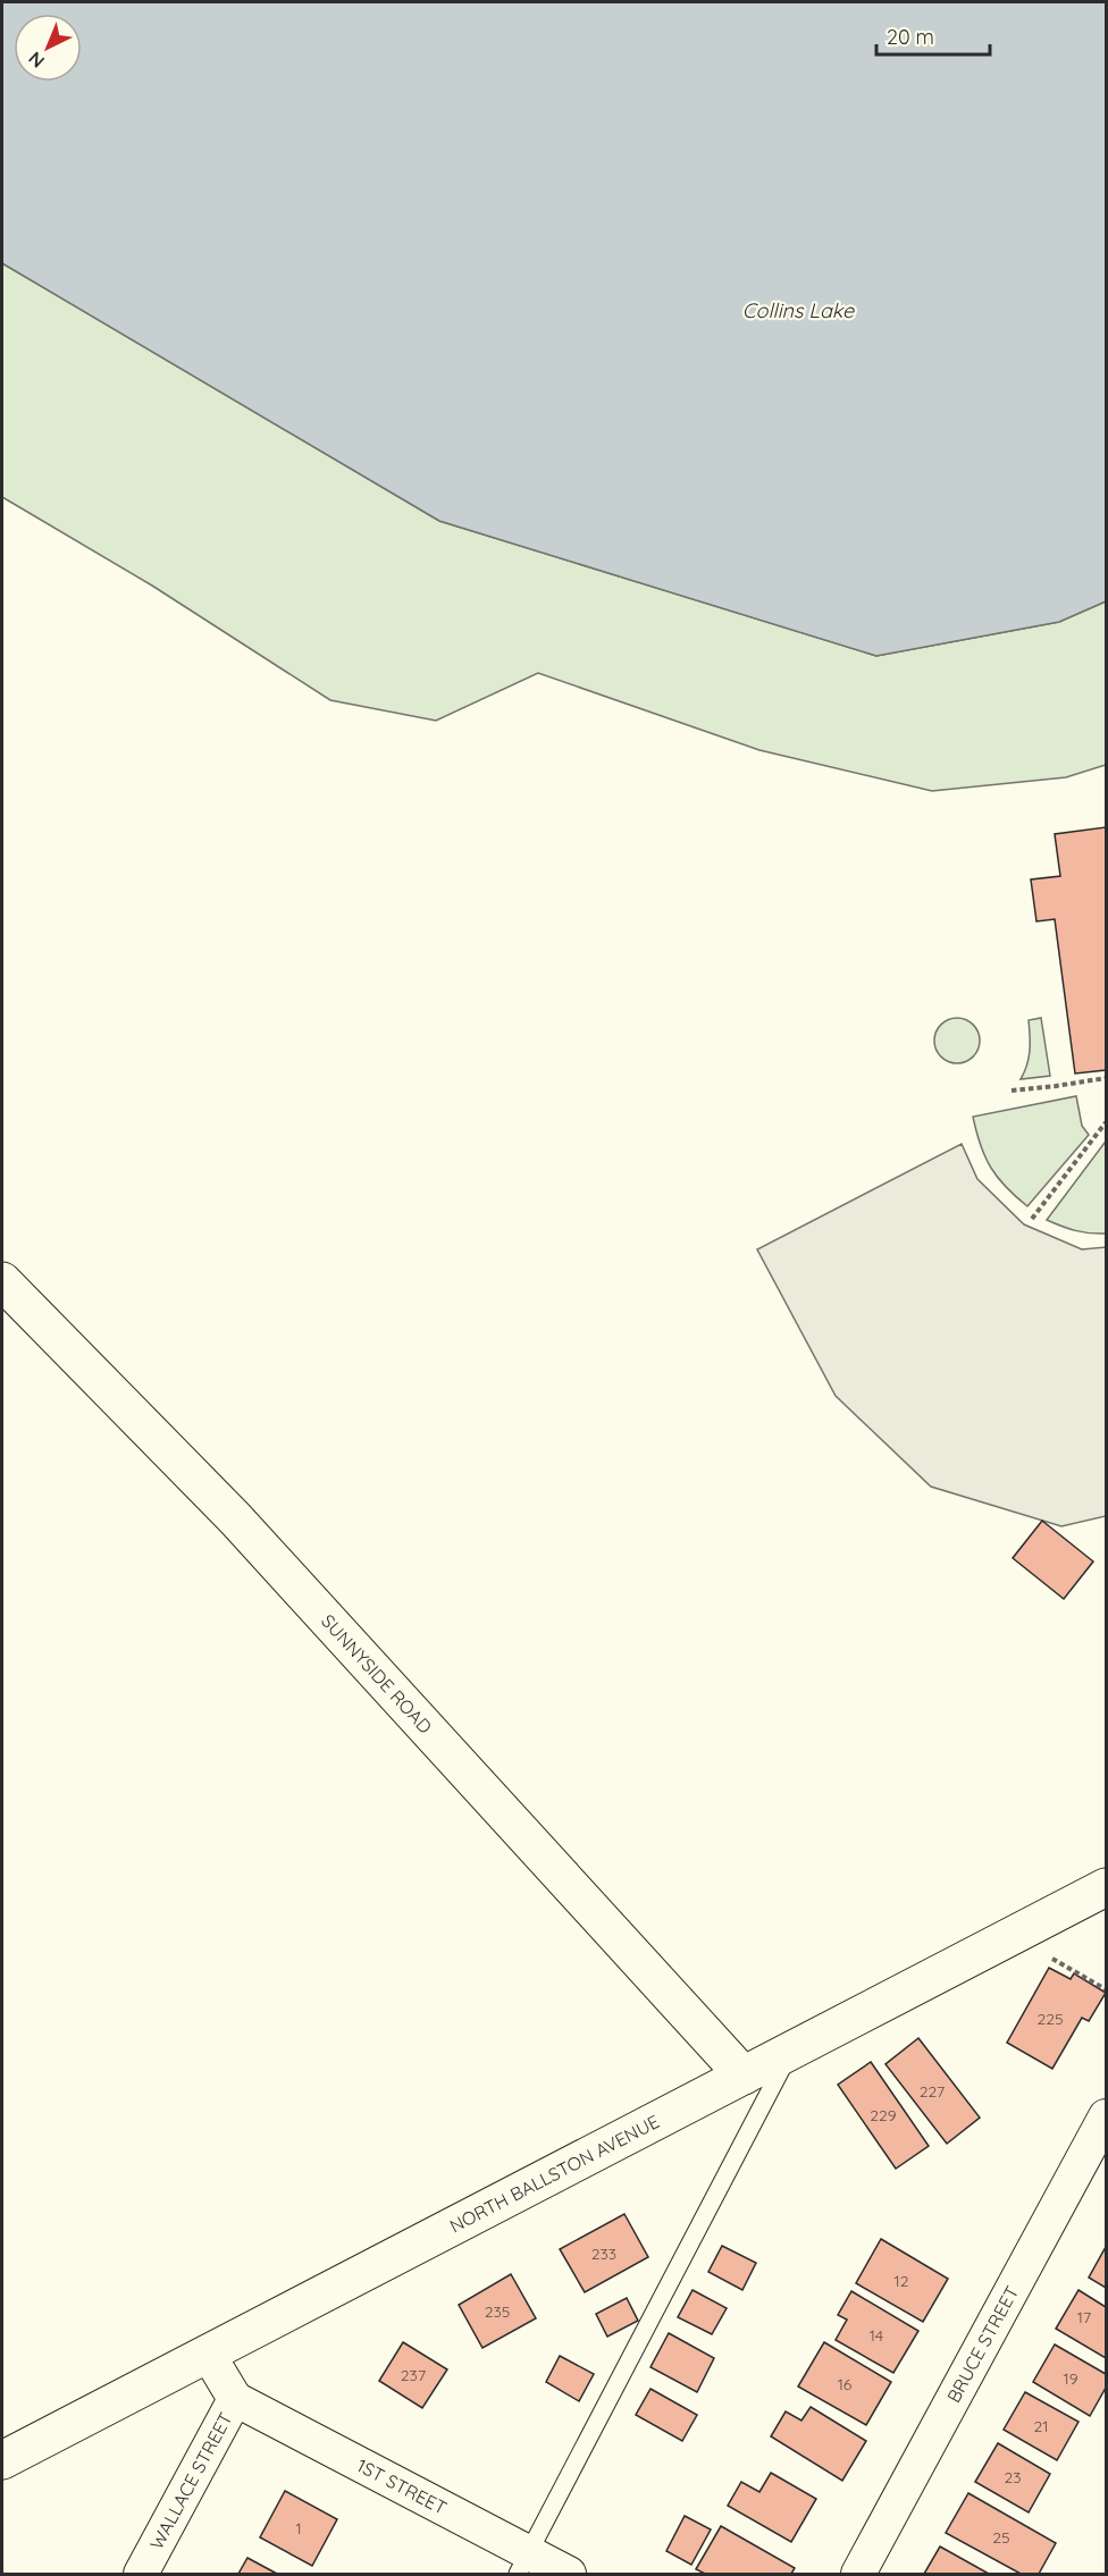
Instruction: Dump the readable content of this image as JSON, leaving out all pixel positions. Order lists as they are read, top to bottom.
{
  "streets": {
    "main road": ["SUNNYSIDE ROAD", "NORTH BALLSTON AVENUE"],
    "street": ["BRUCE STREET", "WALLACE STREET", "1ST STREET"]
  },
  "crossings": [
    ["SUNNYSIDE ROAD", "NORTH BALLSTON AVENUE"],
    ["NORTH BALLSTON AVENUE", "WALLACE STREET"],
    ["WALLACE STREET", "1ST STREET"]
  ],
  "water": ["Collins Lake"],
  "house_numbers": [
    "225",
    "227",
    "229",
    "233",
    "12",
    "235",
    "17",
    "14",
    "237",
    "19",
    "16",
    "21",
    "23",
    "1",
    "25"
  ],
  "scale_bar": "20 m",
  "north": "bottom left"
}
